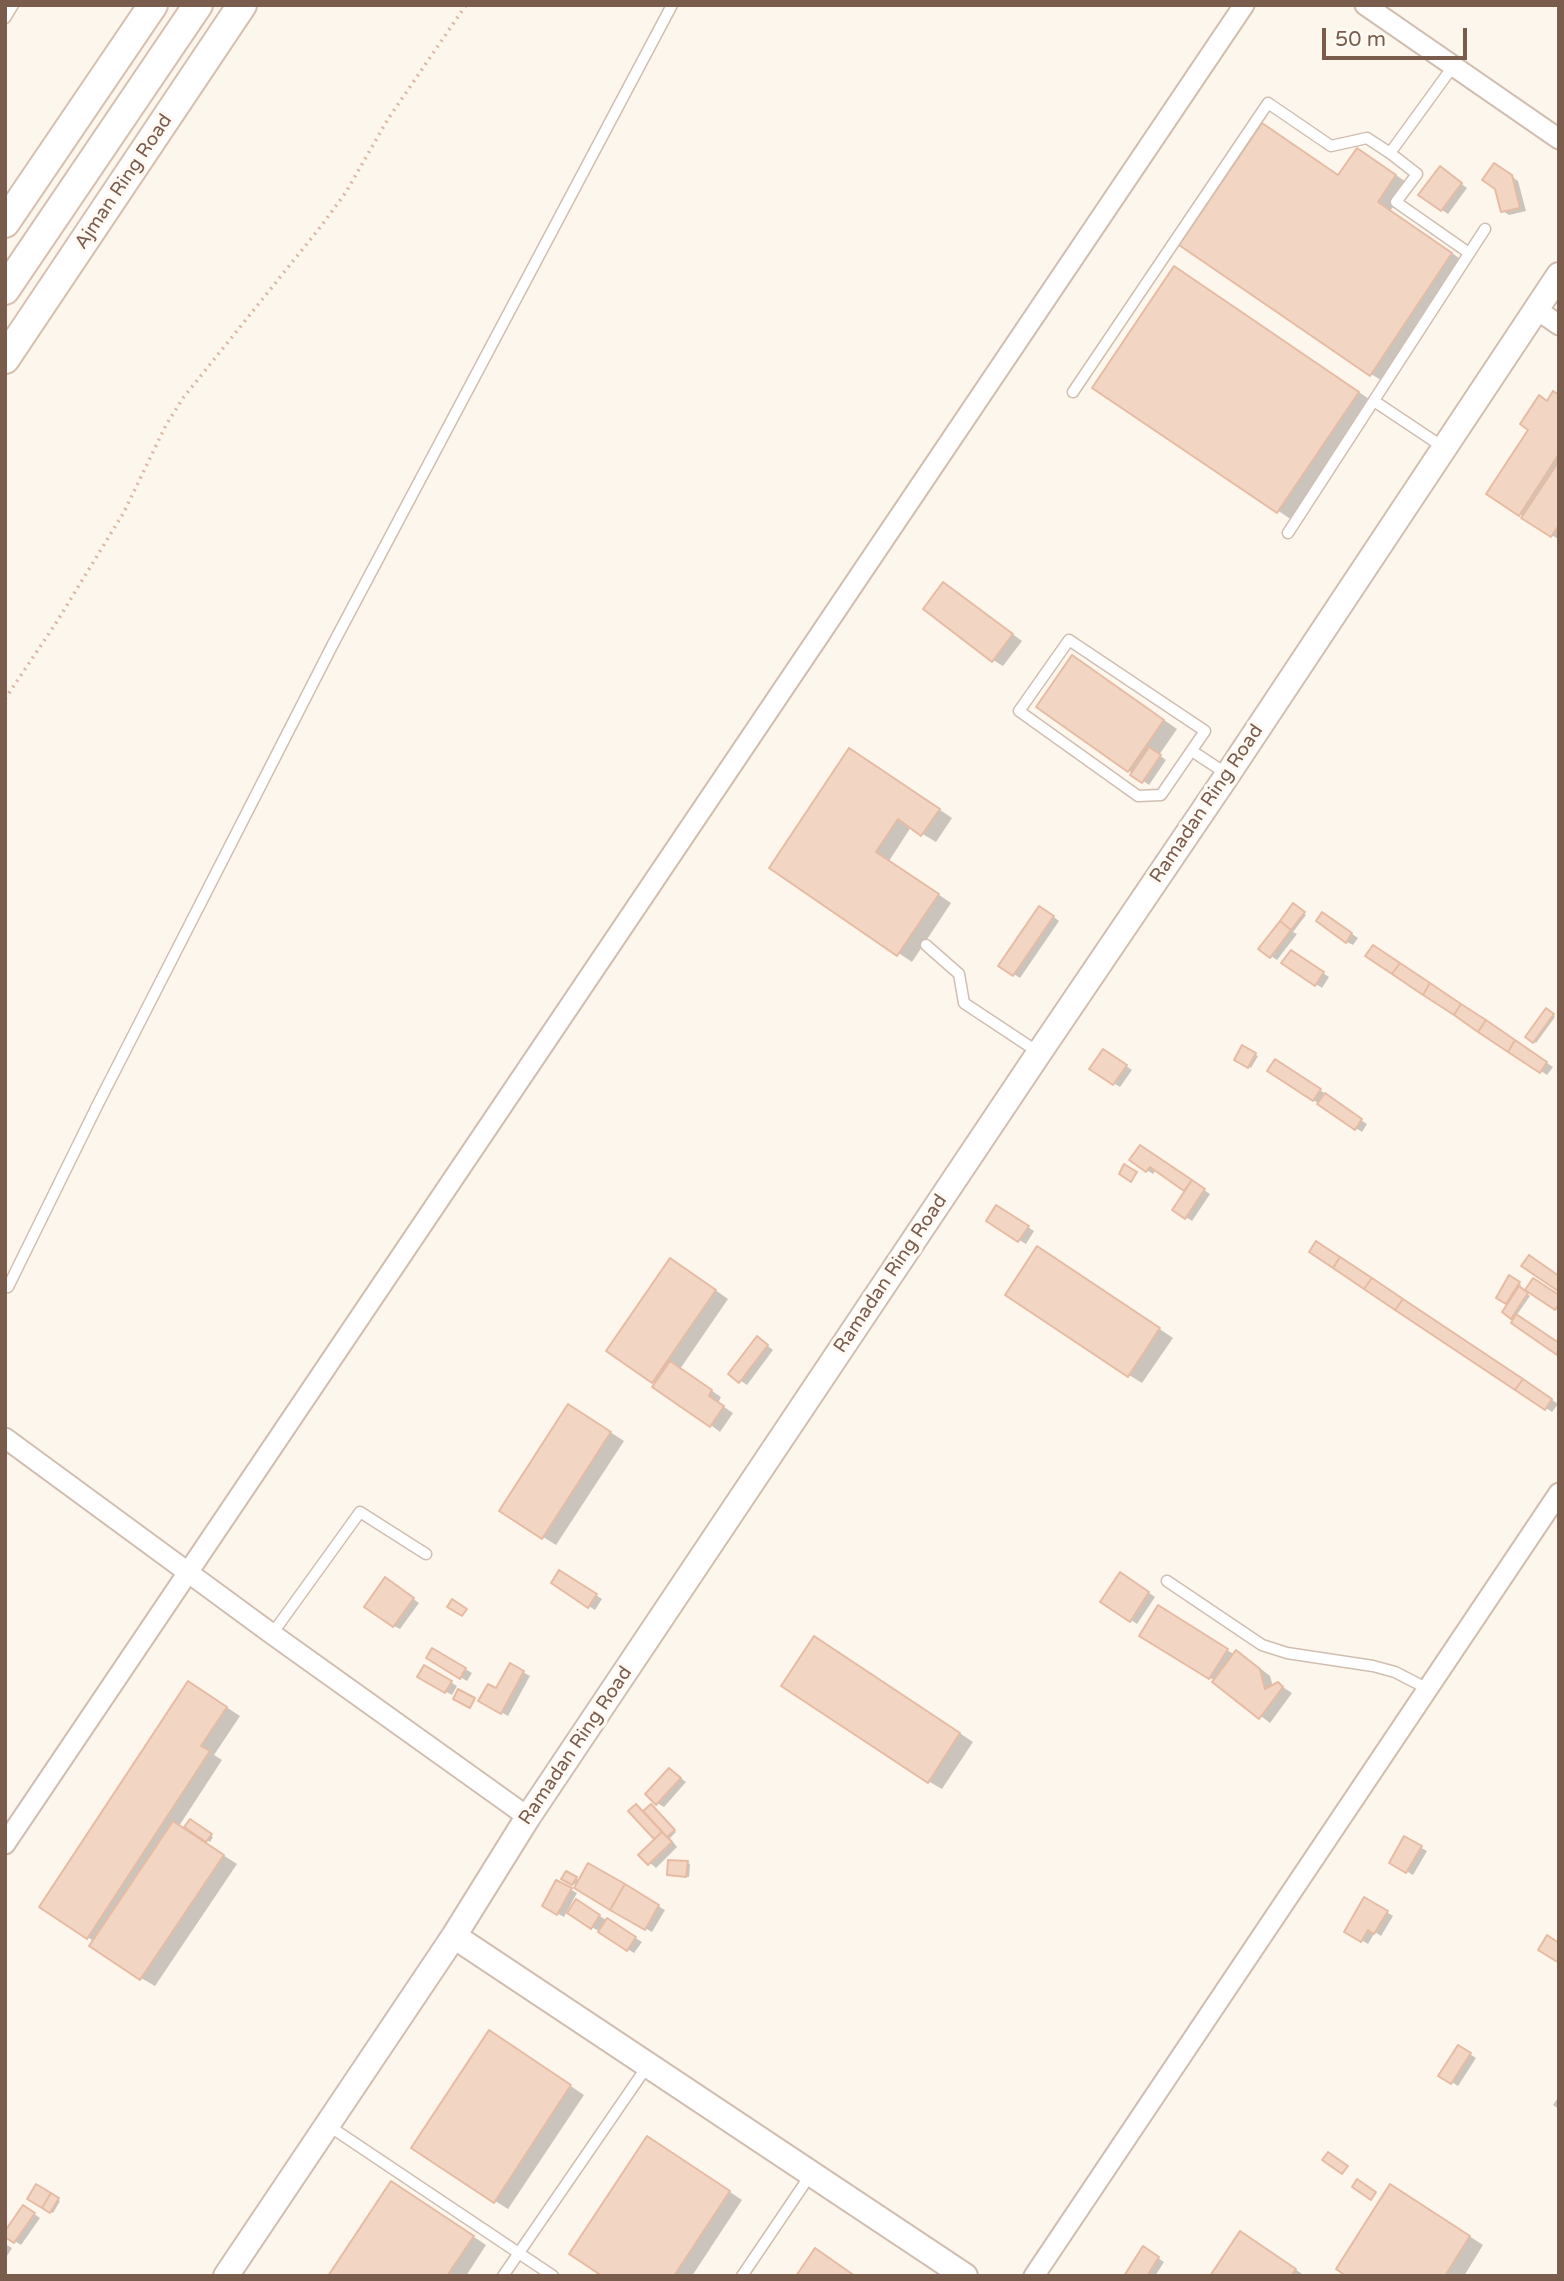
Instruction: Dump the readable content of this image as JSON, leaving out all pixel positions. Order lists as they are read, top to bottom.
{
  "streets": {
    "main road": ["Ajman Ring Road"],
    "street": ["Ramadan Ring Road"]
  },
  "scale_bar": "50 m"
}
